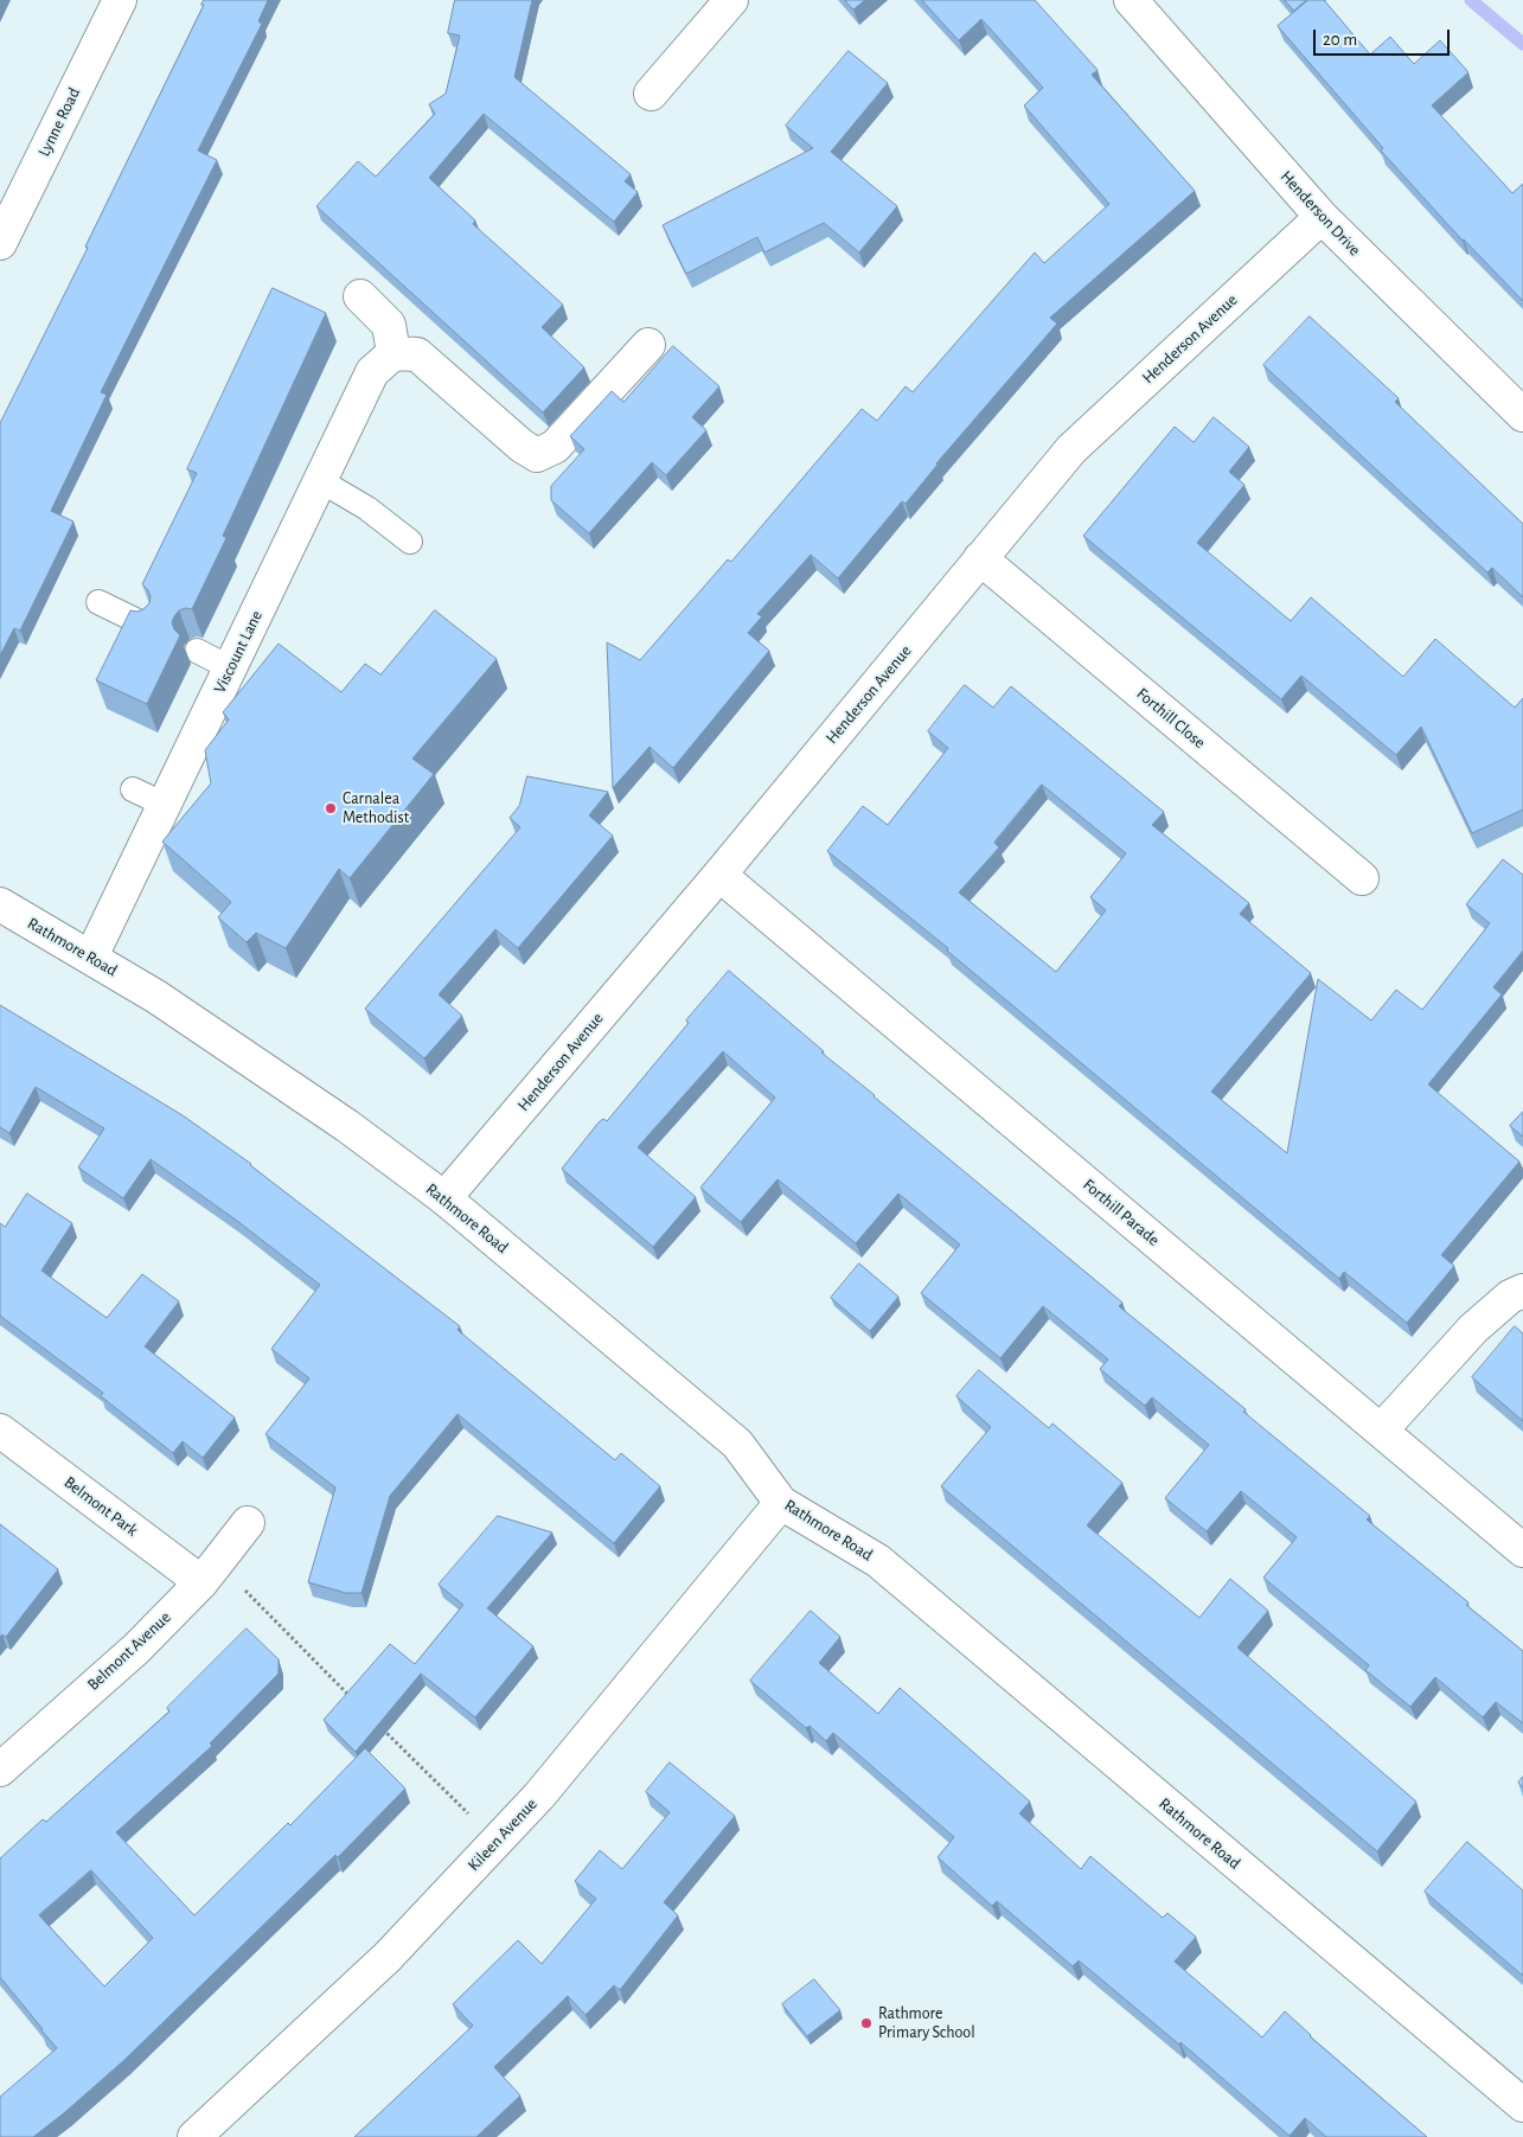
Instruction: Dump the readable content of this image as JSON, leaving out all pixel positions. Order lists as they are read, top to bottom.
{
  "streets": {
    "street": [
      "Lynne Road",
      "Henderson Drive",
      "Henderson Avenue",
      "Viscount Lane",
      "Forthill Close",
      "Rathmore Road",
      "Forthill Parade",
      "Belmont Park",
      "Belmont Avenue",
      "Kileen Avenue"
    ]
  },
  "crossings": [
    ["Henderson Drive", "Henderson Avenue"],
    ["Henderson Avenue", "Forthill Close"],
    ["Henderson Avenue", "Rathmore Road"],
    ["Henderson Avenue", "Forthill Parade"],
    ["Viscount Lane", "Rathmore Road"],
    ["Rathmore Road", "Kileen Avenue"],
    ["Belmont Park", "Belmont Avenue"]
  ],
  "places": ["Carnalea Methodist", "Rathmore Primary School"],
  "scale_bar": "20 m"
}
